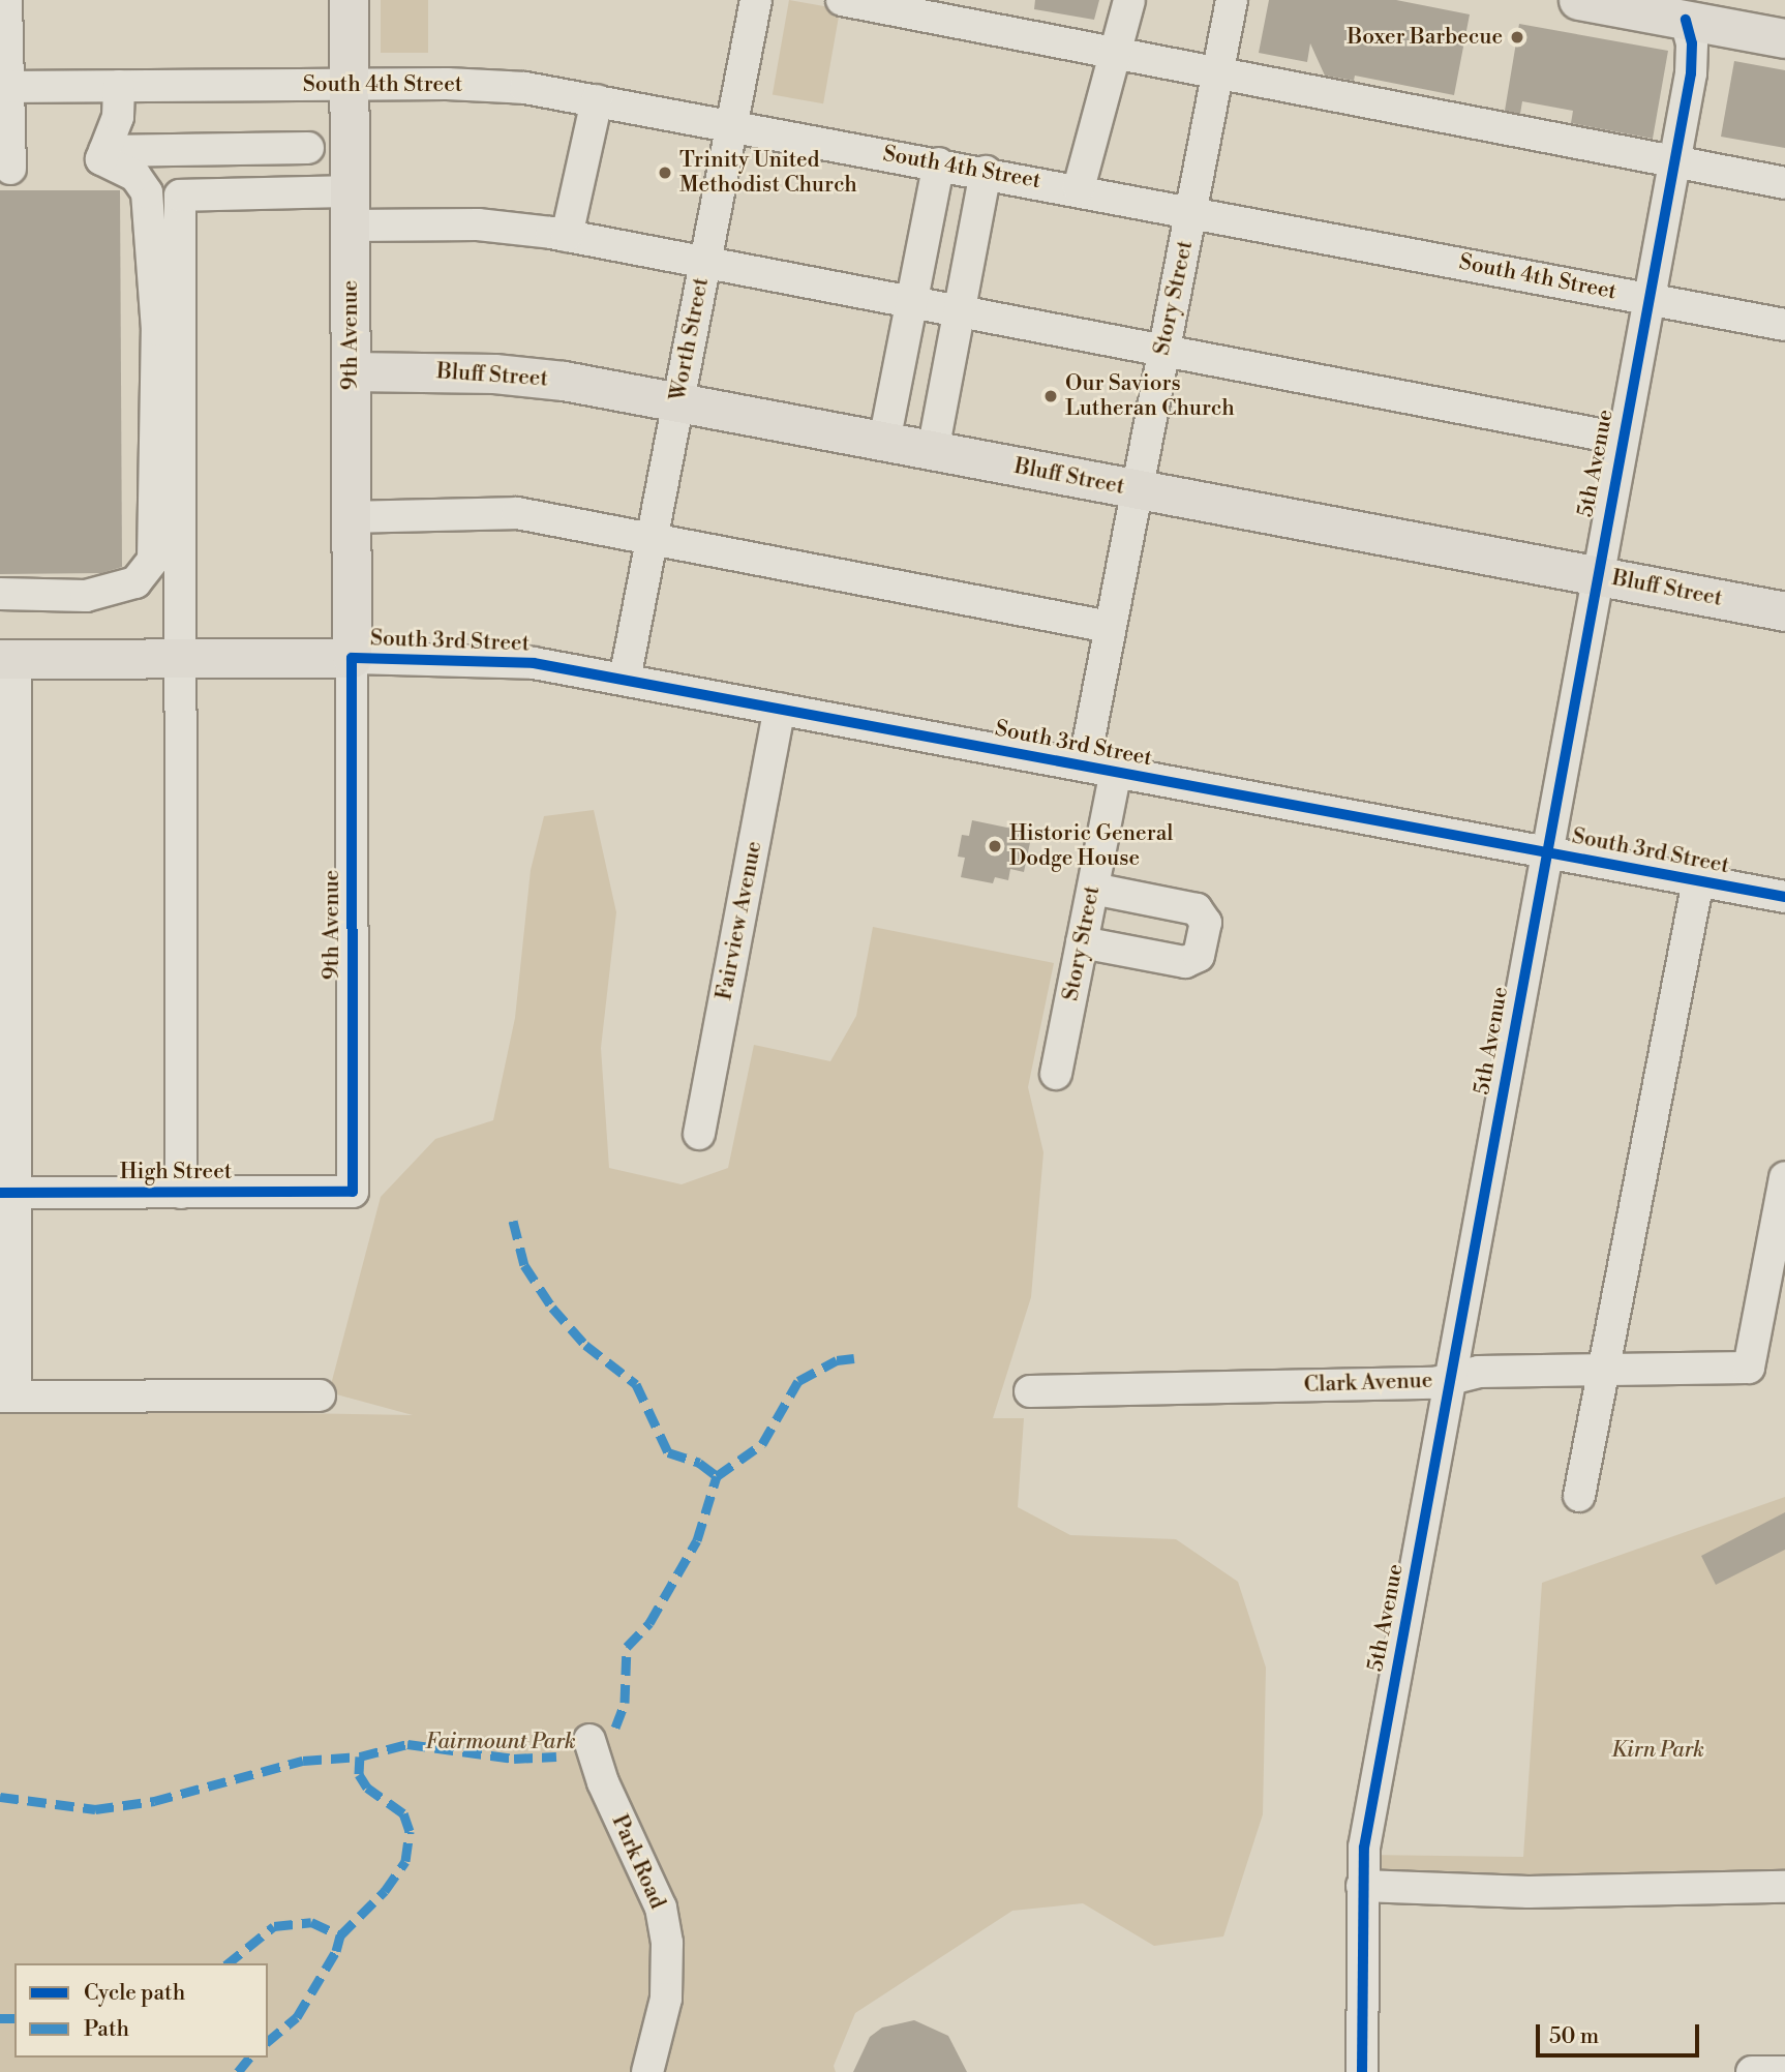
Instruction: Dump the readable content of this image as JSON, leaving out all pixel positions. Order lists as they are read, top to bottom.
{
  "streets": {
    "main road": ["9th Avenue", "Bluff Street", "South 3rd Street"],
    "street": [
      "South 4th Street",
      "Story Street",
      "Worth Street",
      "5th Avenue",
      "Fairview Avenue",
      "High Street",
      "Clark Avenue",
      "Park Road"
    ]
  },
  "crossings": [
    ["South 4th Street", "Story Street"],
    ["South 4th Street", "9th Avenue"],
    ["South 4th Street", "Worth Street"],
    ["South 4th Street", "5th Avenue"],
    ["Story Street", "Bluff Street"],
    ["Story Street", "South 3rd Street"],
    ["9th Avenue", "Bluff Street"],
    ["9th Avenue", "South 3rd Street"],
    ["9th Avenue", "High Street"],
    ["Worth Street", "Bluff Street"],
    ["Worth Street", "South 3rd Street"],
    ["Bluff Street", "5th Avenue"],
    ["5th Avenue", "South 3rd Street"],
    ["5th Avenue", "Clark Avenue"],
    ["South 3rd Street", "Fairview Avenue"]
  ],
  "parks": ["Fairmount Park", "Kirn Park"],
  "places": [
    "Boxer Barbecue",
    "Trinity United Methodist Church",
    "Our Saviors Lutheran Church",
    "Historic General Dodge House"
  ],
  "legend": ["Cycle path", "Path"],
  "scale_bar": "50 m"
}
